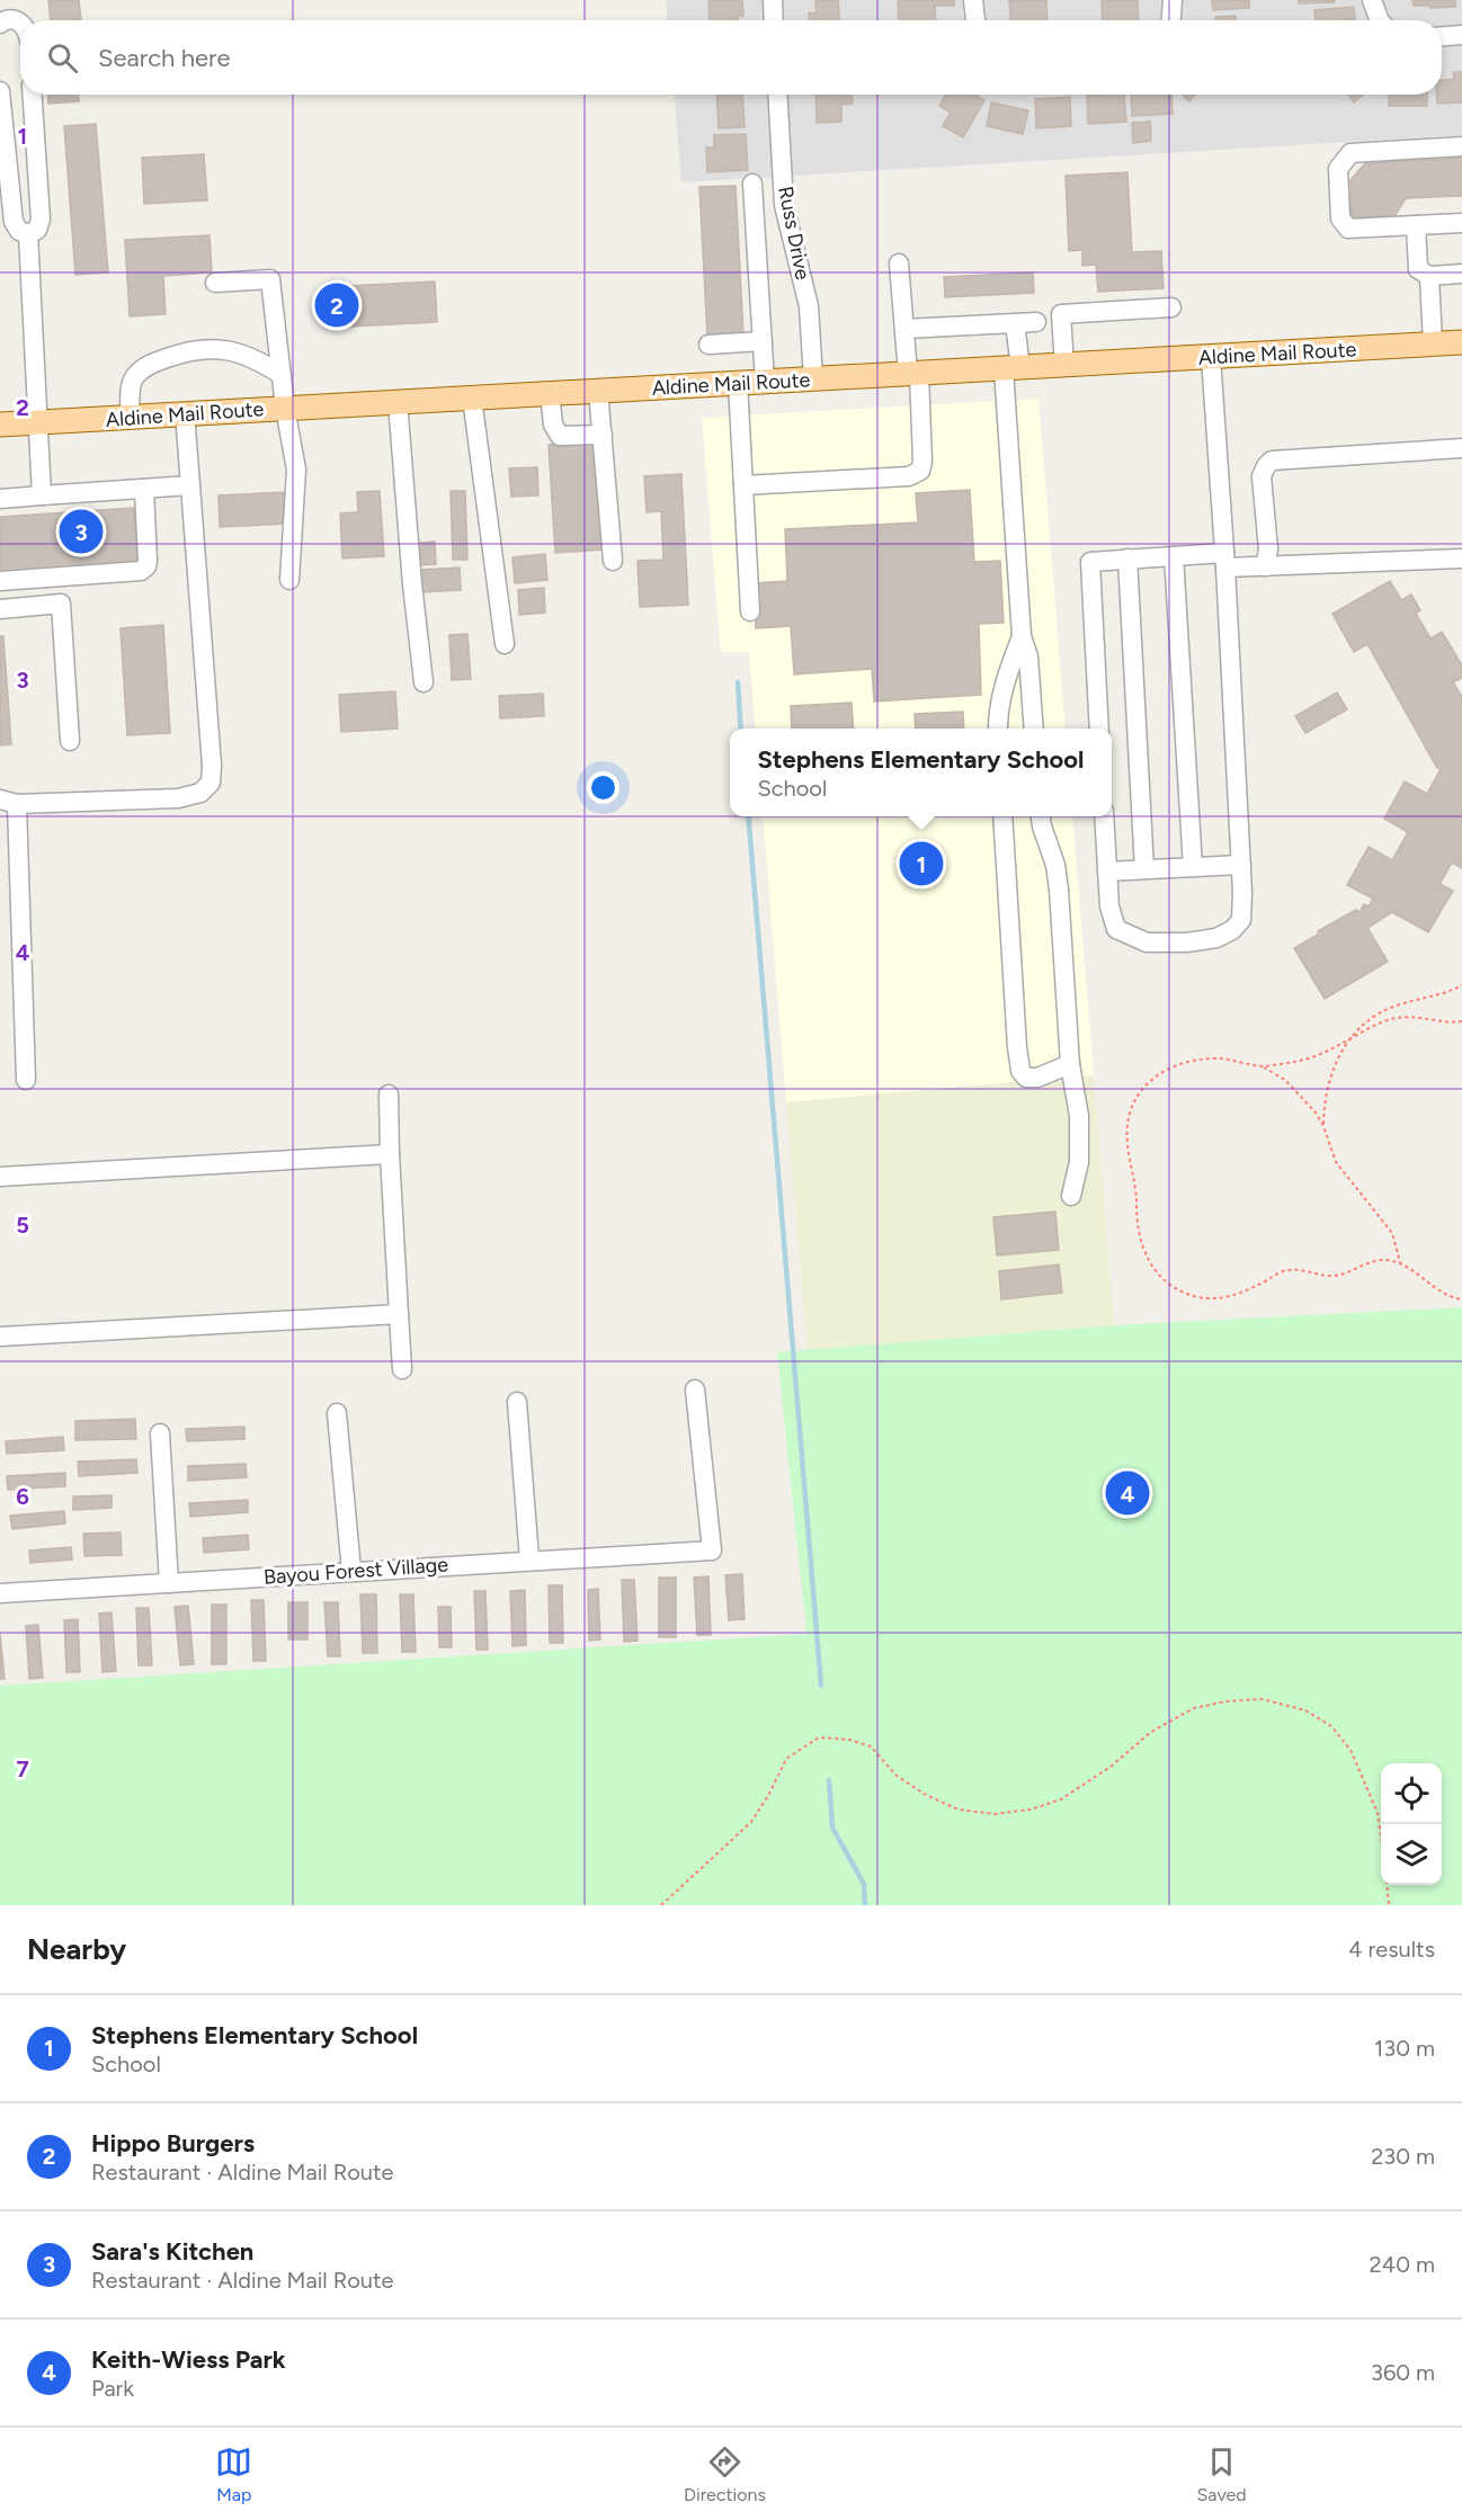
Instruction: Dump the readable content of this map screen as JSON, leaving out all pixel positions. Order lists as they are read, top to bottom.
{
  "streets": {
    "main road": ["Aldine Mail Route"],
    "street": ["Russ Drive", "Bayou Forest Village"]
  },
  "crossings": [
    ["Russ Drive", "Aldine Mail Route"]
  ],
  "page": {
    "search": "Search here",
    "pins": [
      "2",
      "3",
      "1",
      "4"
    ],
    "popup": ["Stephens Elementary School", "School"],
    "heading": ["Nearby", "4 results"],
    "list": [
      {
        "mark": "1",
        "name": "Stephens Elementary School",
        "note": "School",
        "value": "130 m"
      },
      {
        "mark": "2",
        "name": "Hippo Burgers",
        "note": "Restaurant · Aldine Mail Route",
        "value": "230 m"
      },
      {
        "mark": "3",
        "name": "Sara's Kitchen",
        "note": "Restaurant · Aldine Mail Route",
        "value": "240 m"
      },
      {
        "mark": "4",
        "name": "Keith-Wiess Park",
        "note": "Park",
        "value": "360 m"
      }
    ],
    "nav": ["Map", "Directions", "Saved"]
  },
  "grid": {
    "rows": [
      "1",
      "2",
      "3",
      "4",
      "5",
      "6",
      "7"
    ]
  }
}
